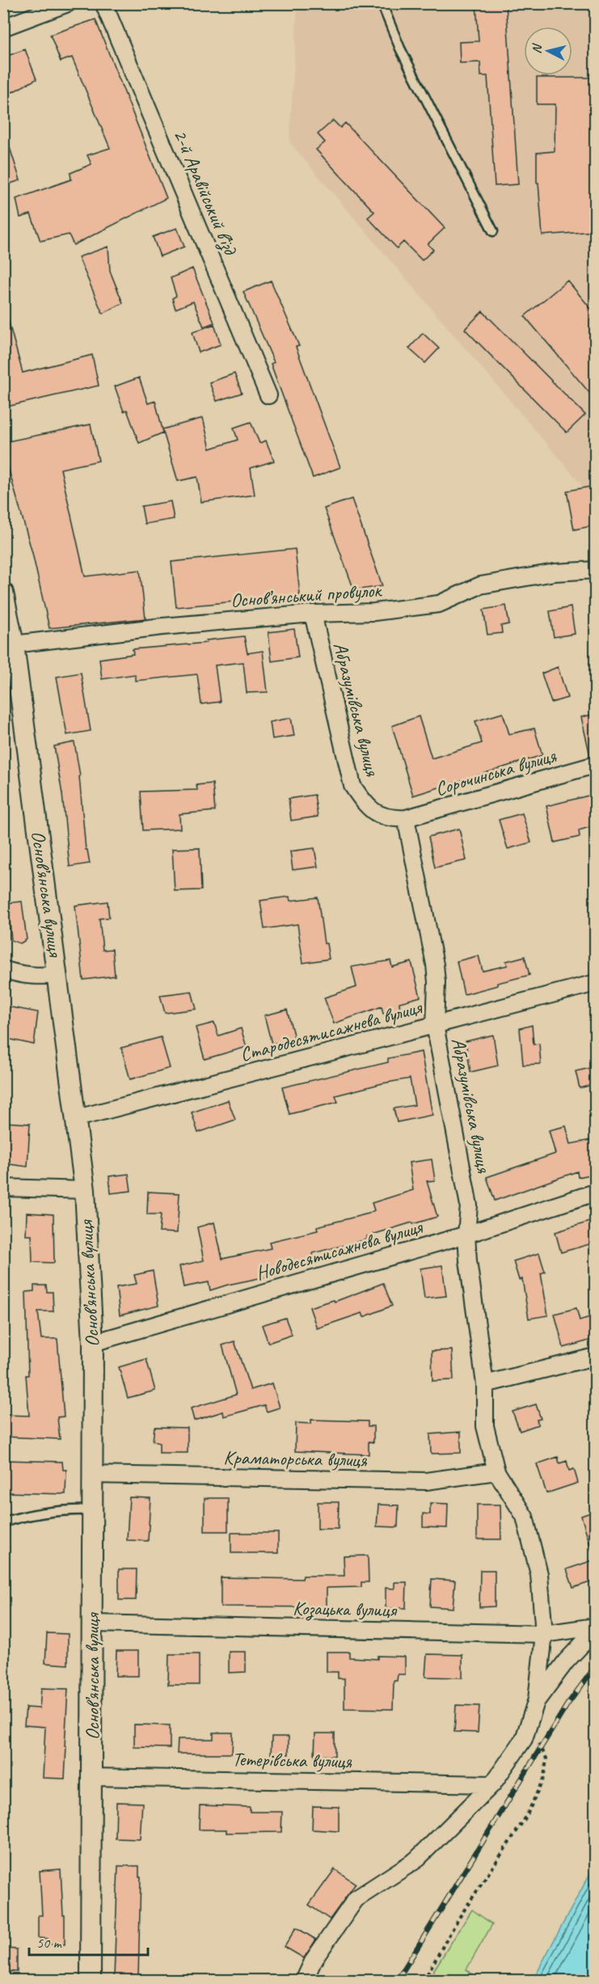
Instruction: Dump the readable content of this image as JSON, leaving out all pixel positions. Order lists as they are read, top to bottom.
{
  "streets": {
    "street": [
      "2-й Аравійський в’їзд",
      "Основ’янський провулок",
      "Абразумівська вулиця",
      "Сорочинська вулиця",
      "Основ’янська вулиця",
      "Стародесятисажнева вулиця",
      "Новодесятисажнева вулиця",
      "Краматорська вулиця",
      "Козацька вулиця",
      "Тетерівська вулиця"
    ]
  },
  "crossings": [
    ["Основ’янський провулок", "Абразумівська вулиця"],
    ["Основ’янський провулок", "Основ’янська вулиця"],
    ["Абразумівська вулиця", "Сорочинська вулиця"],
    ["Абразумівська вулиця", "Стародесятисажнева вулиця"],
    ["Абразумівська вулиця", "Новодесятисажнева вулиця"],
    ["Абразумівська вулиця", "Краматорська вулиця"],
    ["Абразумівська вулиця", "Козацька вулиця"],
    ["Основ’янська вулиця", "Стародесятисажнева вулиця"],
    ["Основ’янська вулиця", "Новодесятисажнева вулиця"],
    ["Основ’янська вулиця", "Краматорська вулиця"],
    ["Основ’янська вулиця", "Козацька вулиця"],
    ["Основ’янська вулиця", "Тетерівська вулиця"]
  ],
  "scale_bar": "50 m",
  "north": "left"
}
